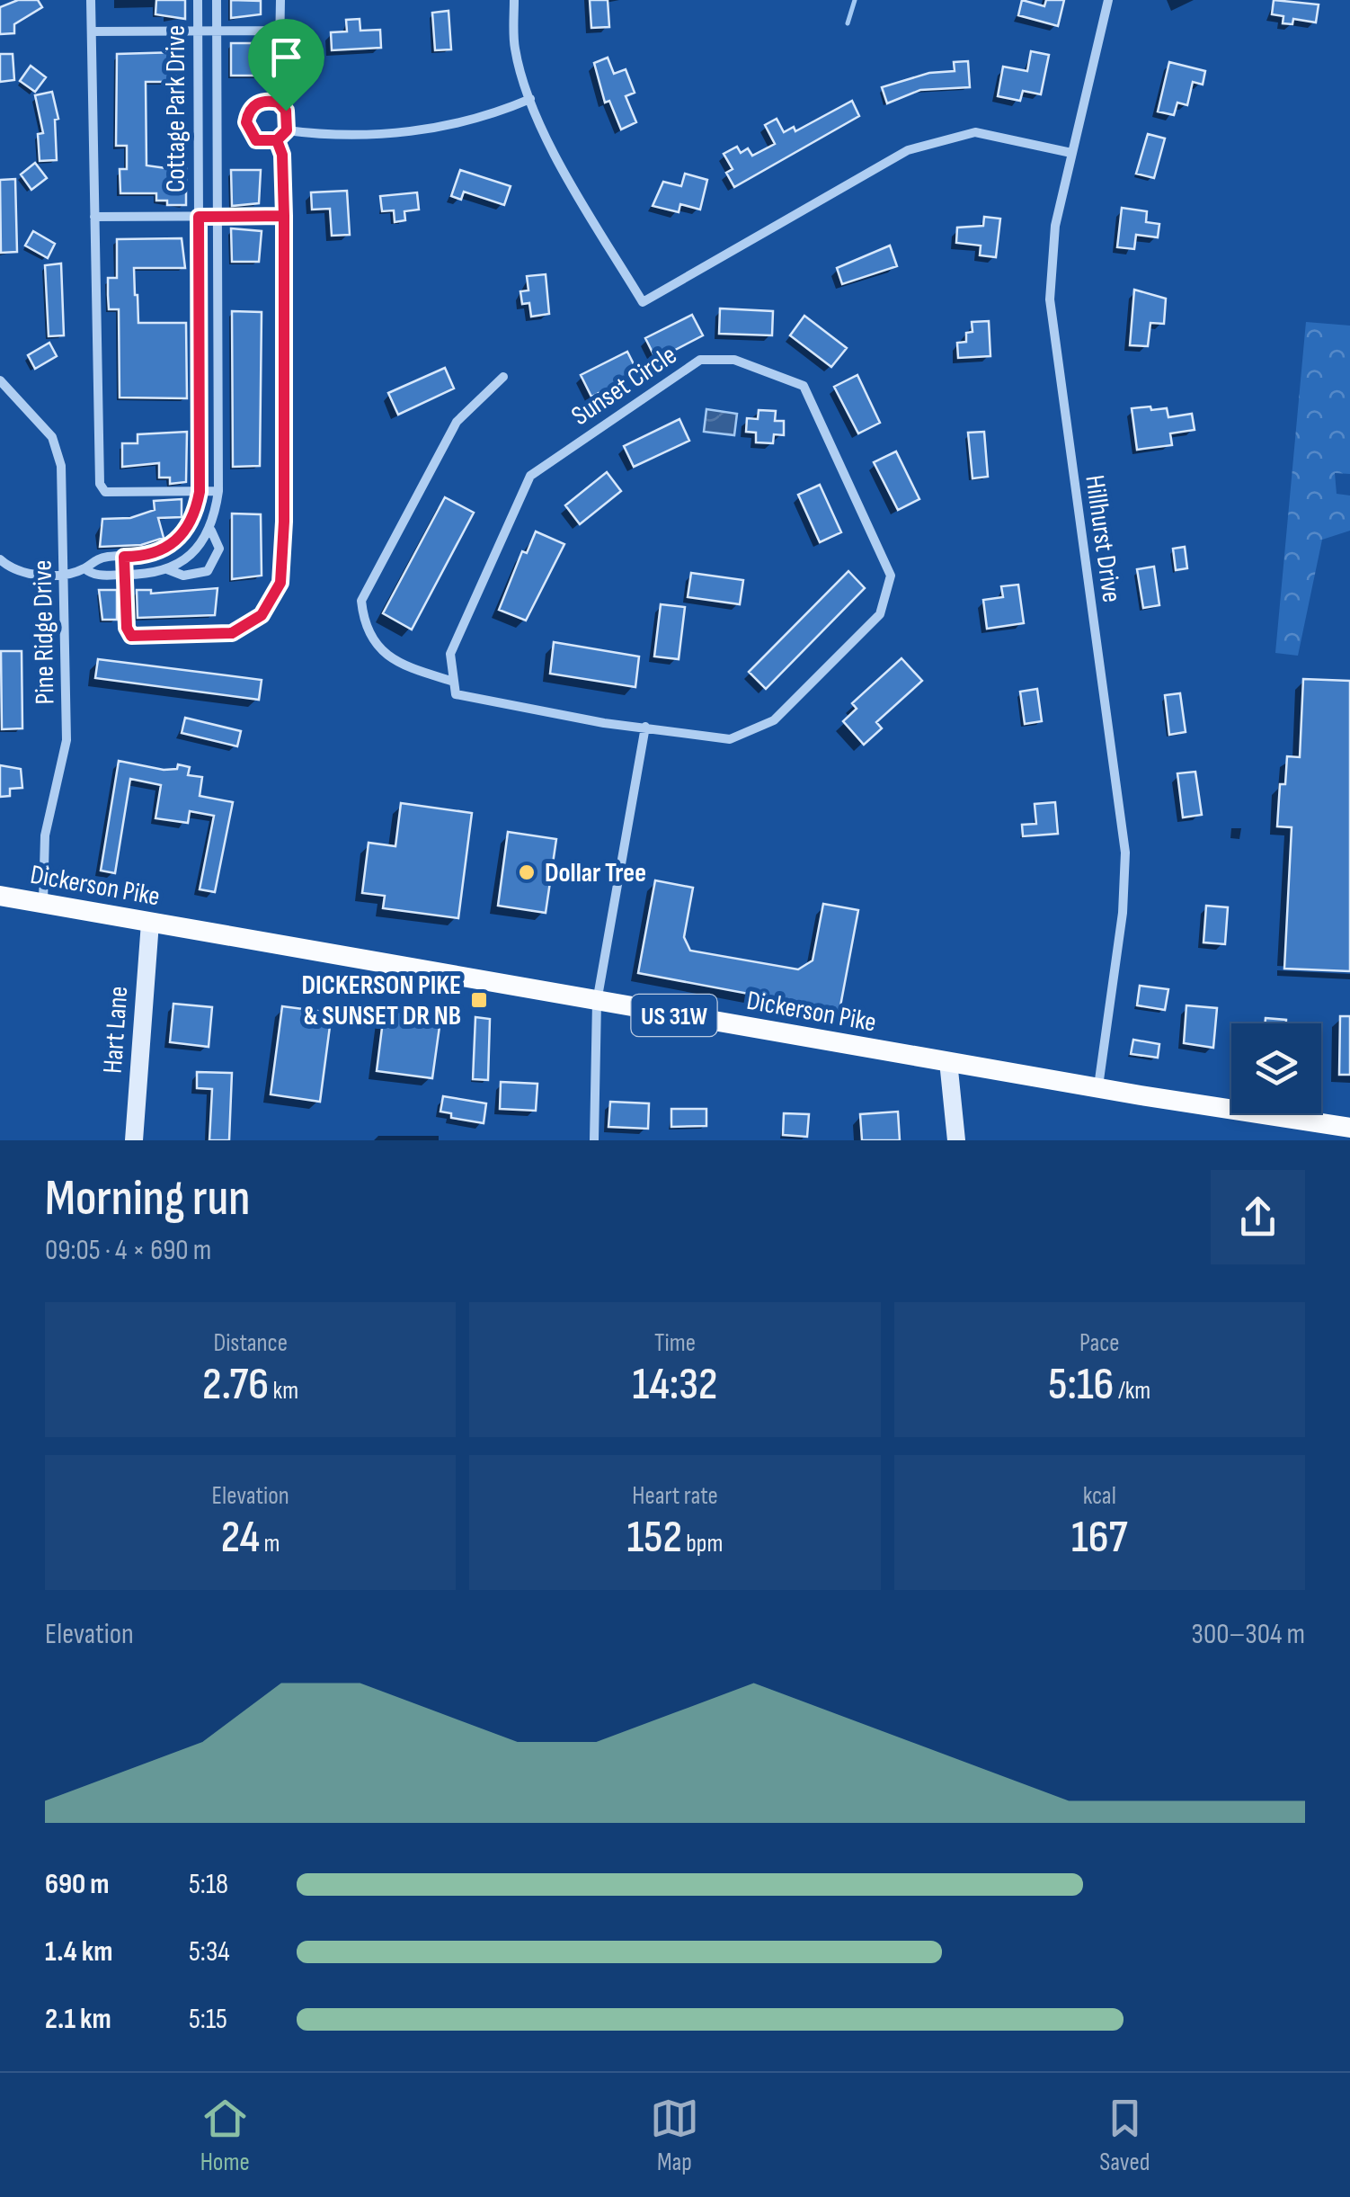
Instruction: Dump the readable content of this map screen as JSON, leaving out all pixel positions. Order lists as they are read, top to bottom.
{
  "streets": {
    "main road": ["Dickerson Pike", "US 31W", "Hart Lane"],
    "street": [
      "Cottage Park Drive",
      "Sunset Circle",
      "Hillhurst Drive",
      "Pine Ridge Drive"
    ]
  },
  "crossings": [
    ["Cottage Park Drive", "Pine Ridge Drive"],
    ["Hillhurst Drive", "Dickerson Pike"],
    ["Pine Ridge Drive", "Dickerson Pike"],
    ["Dickerson Pike", "Hart Lane"]
  ],
  "places": {
    "other": ["Dollar Tree"],
    "transit": ["DICKERSON PIKE & SUNSET DR NB"]
  },
  "page": {
    "heading": ["Morning run", "09:05 · 4 × 690 m"],
    "stats": [
      ["Distance", "2.76 km"],
      ["Time", "14:32"],
      ["Pace", "5:16 /km"],
      ["Elevation", "24 m"],
      ["Heart rate", "152 bpm"],
      ["kcal", "167"]
    ],
    "chart": ["Elevation", "300–304 m"],
    "list": [
      {
        "name": "690 m",
        "note": "5:18"
      },
      {
        "name": "1.4 km",
        "note": "5:34"
      },
      {
        "name": "2.1 km",
        "note": "5:15"
      }
    ],
    "tabs": ["Home", "Map", "Saved"]
  }
}
